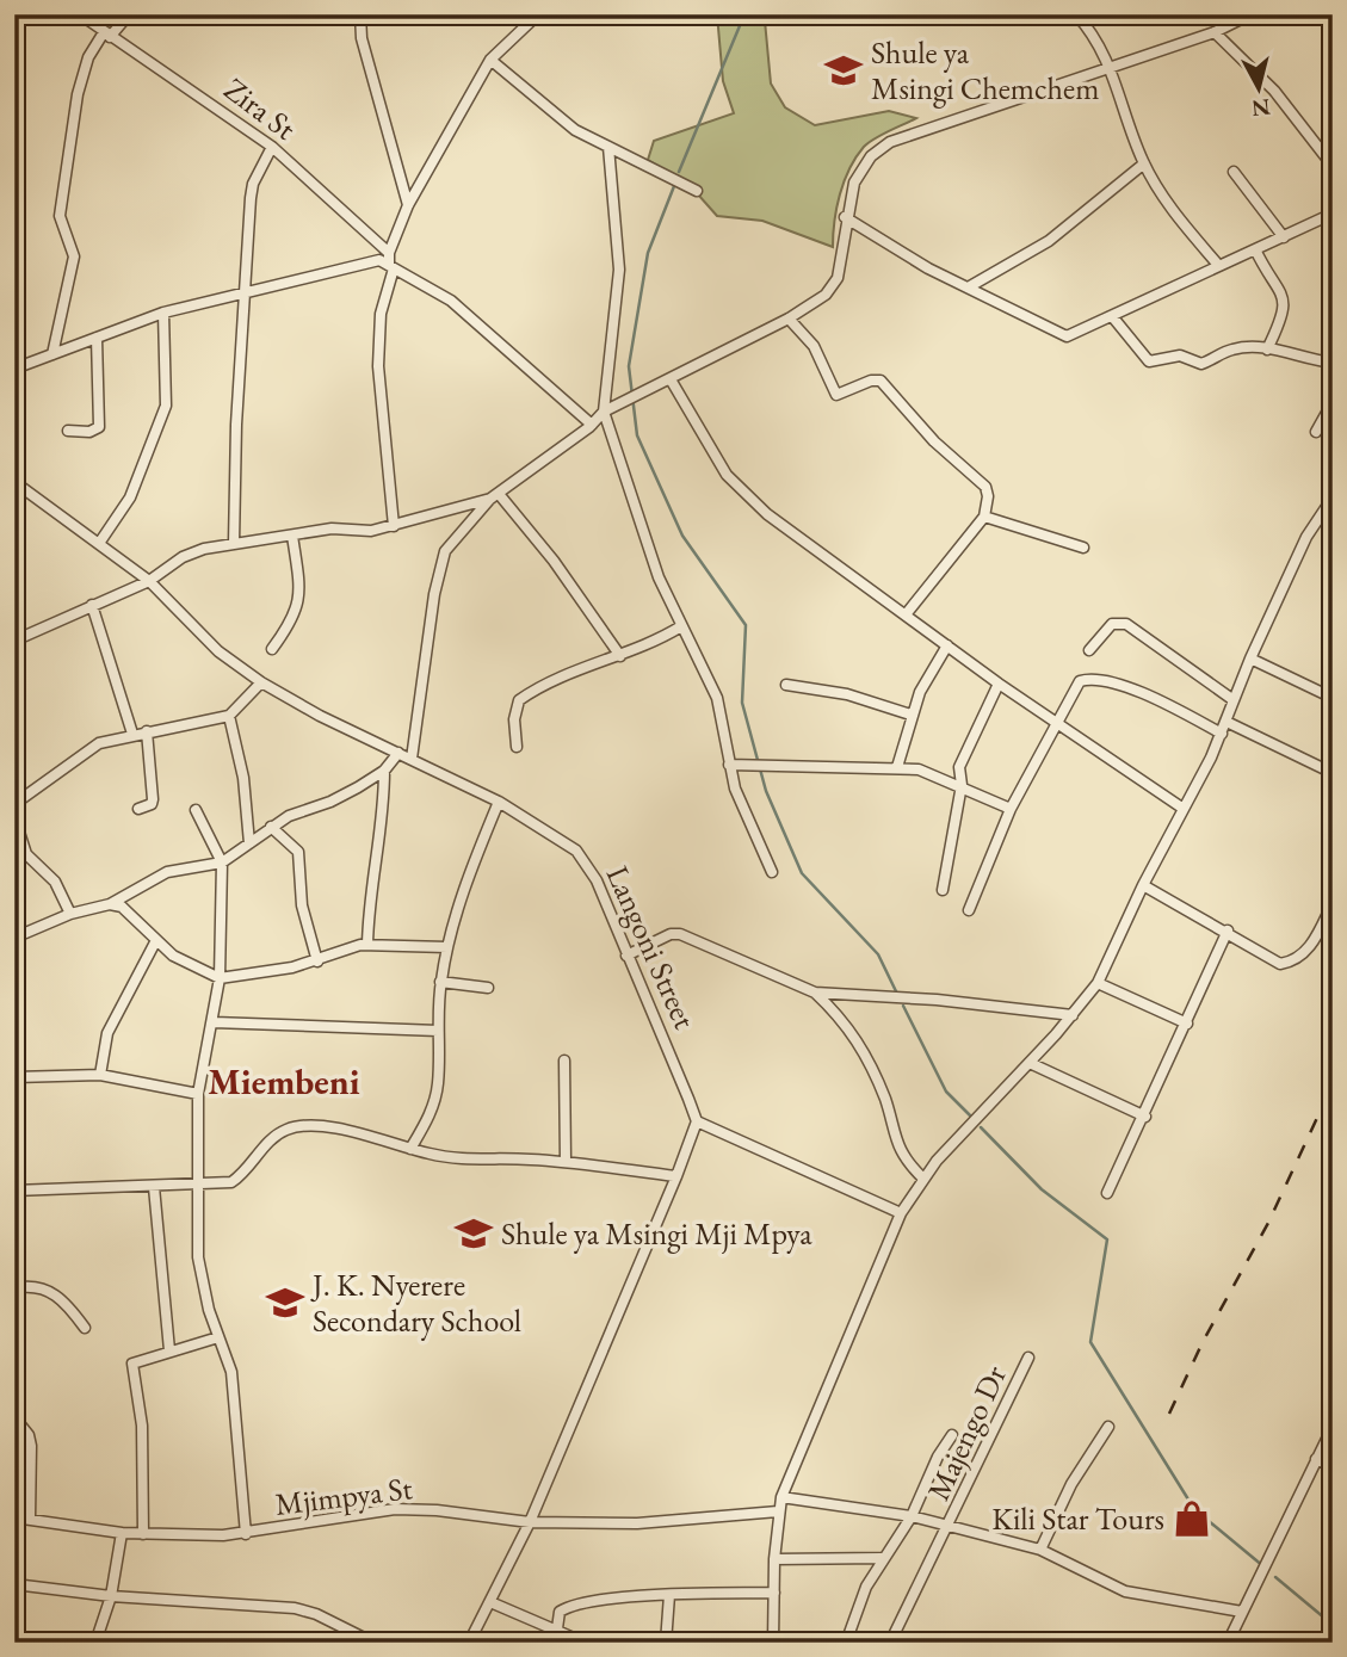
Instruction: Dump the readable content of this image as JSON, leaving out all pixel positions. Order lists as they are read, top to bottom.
{
  "streets": {
    "street": [
      "Zira St",
      "Langoni Street",
      "Majengo Dr",
      "Mjimpya St"
    ]
  },
  "districts": ["Miembeni"],
  "places": {
    "school or university": ["Shule ya Msingi Chemchem", "Shule ya Msingi Mji Mpya", "J. K. Nyerere Secondary School"],
    "shop": ["Kili Star Tours"]
  },
  "north": "bottom"
}
